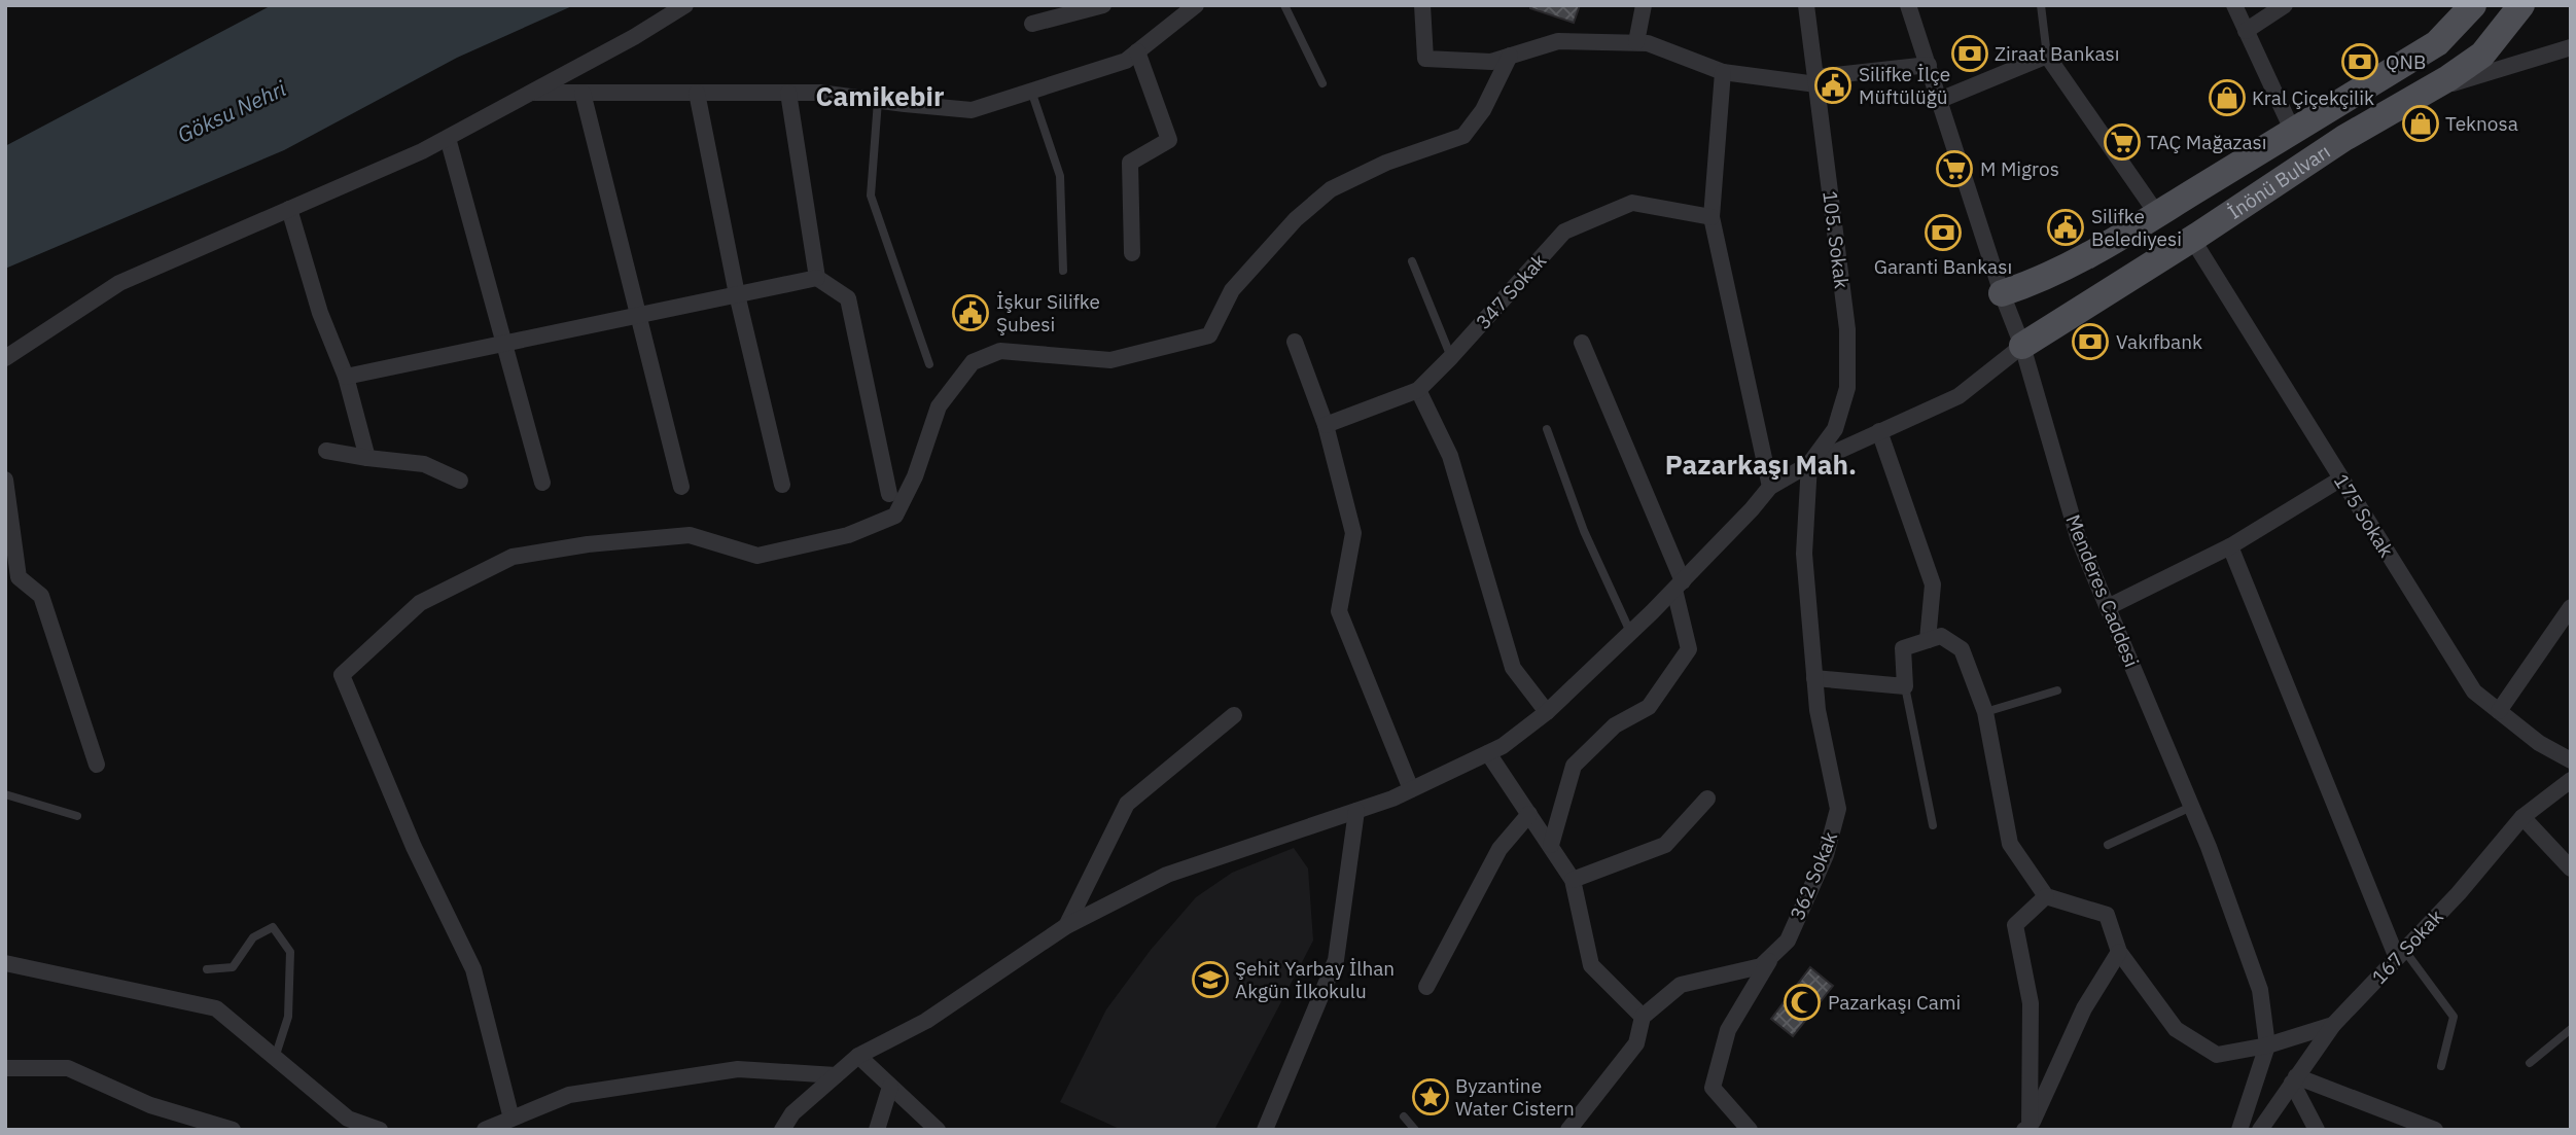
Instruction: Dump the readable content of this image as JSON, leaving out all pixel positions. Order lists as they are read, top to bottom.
{
  "streets": {
    "main road": ["İnönü Bulvarı"],
    "street": [
      "105. Sokak",
      "347 Sokak",
      "175 Sokak",
      "Menderes Caddesi",
      "362 Sokak",
      "167 Sokak"
    ]
  },
  "crossings": [
    ["İnönü Bulvarı", "175 Sokak"],
    ["İnönü Bulvarı", "Menderes Caddesi"],
    ["105. Sokak", "362 Sokak"]
  ],
  "districts": ["Camikebir", "Pazarkaşı Mah."],
  "water": ["Göksu Nehri"],
  "places": {
    "bank": [
      "Ziraat Bankası",
      "QNB",
      "Garanti Bankası",
      "Vakıfbank"
    ],
    "public building": ["Silifke İlçe Müftülüğü", "Silifke Belediyesi", "İşkur Silifke Şubesi"],
    "shop": ["Kral Çiçekçilik", "Teknosa"],
    "supermarket": ["TAÇ Mağazası", "M Migros"],
    "school or university": ["Şehit Yarbay İlhan Akgün İlkokulu"],
    "mosque": ["Pazarkaşı Cami"],
    "place": ["Byzantine Water Cistern"]
  }
}
